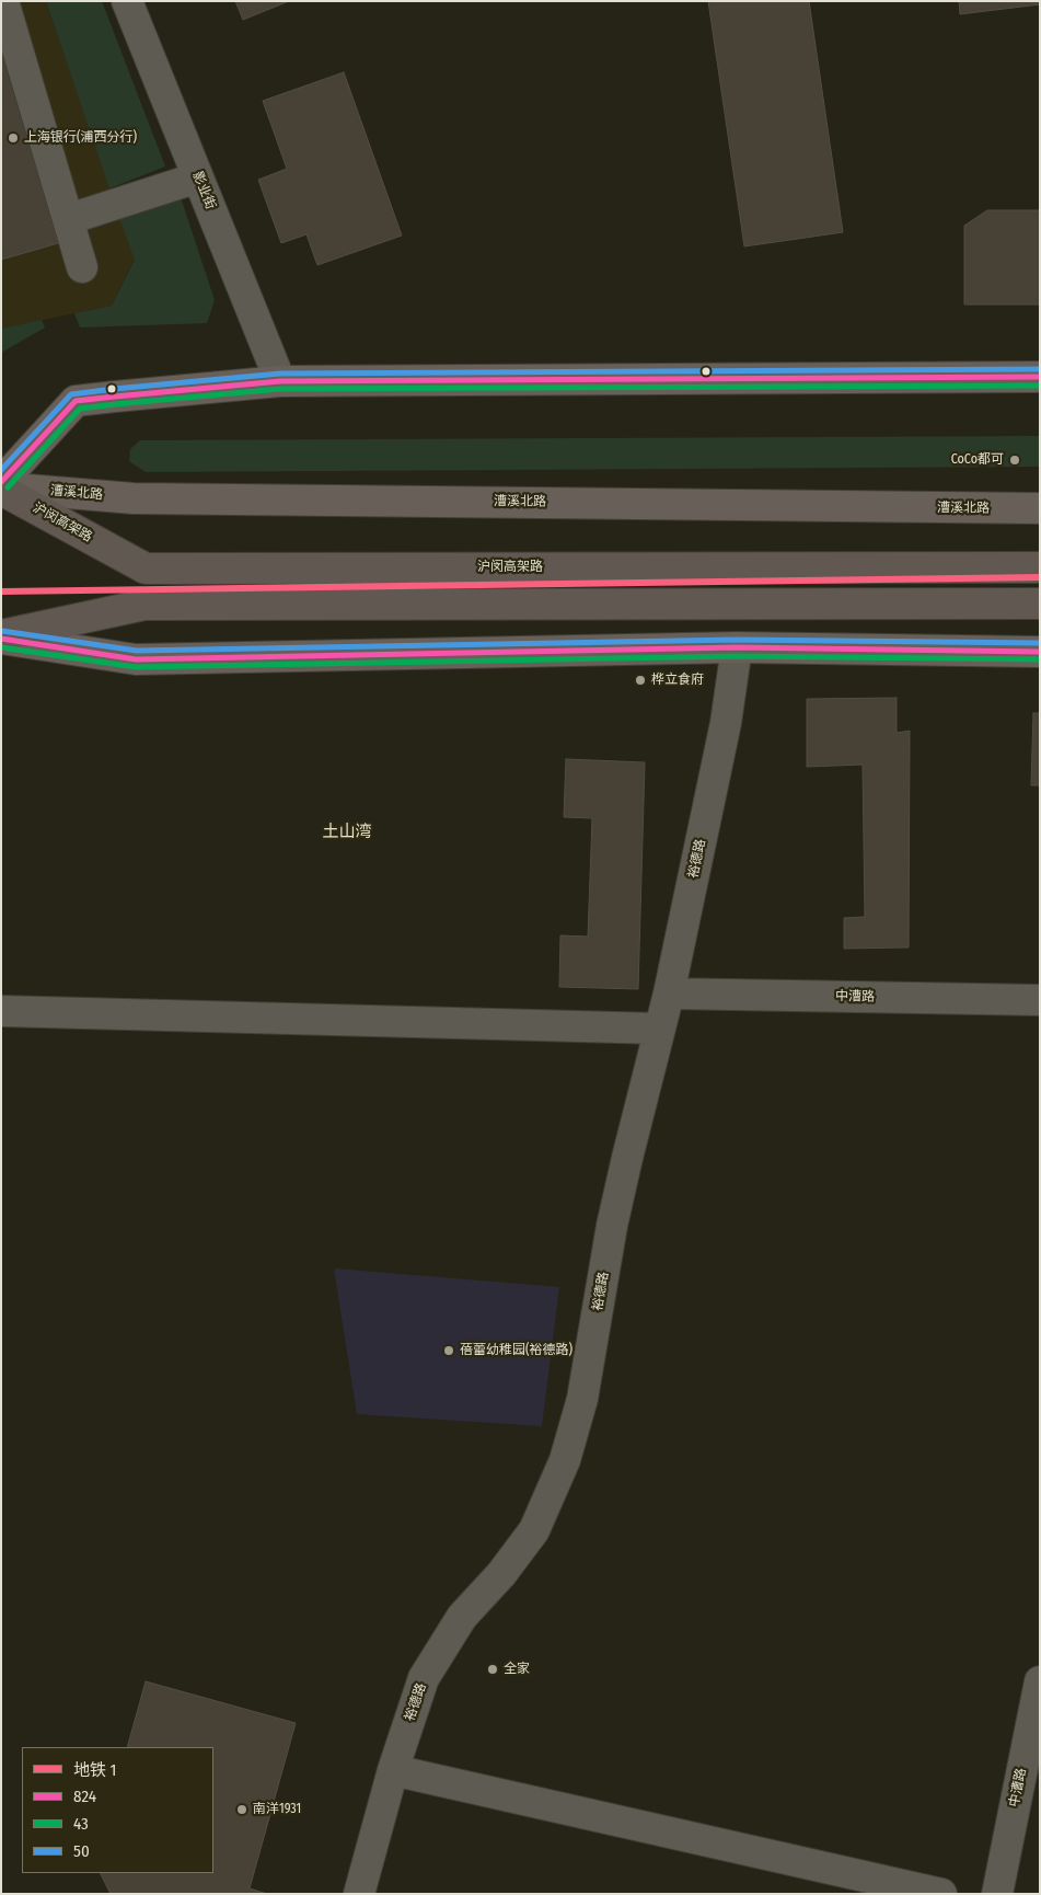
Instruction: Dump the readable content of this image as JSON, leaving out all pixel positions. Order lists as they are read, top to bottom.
{
  "streets": {
    "highway": ["沪闵高架路"],
    "main road": ["漕溪北路"],
    "street": ["影业街", "裕德路", "中漕路"]
  },
  "crossings": [
    ["漕溪北路", "沪闵高架路"],
    ["裕德路", "中漕路"]
  ],
  "districts": ["土山湾"],
  "places": [
    "上海银行(浦西分行)",
    "CoCo都可",
    "桦立食府",
    "蓓蕾幼稚园(裕德路)",
    "全家",
    "南洋1931"
  ],
  "lines": [
    "transit line 50",
    "transit line 824",
    "transit line 43",
    "metro line 1"
  ],
  "legend": [
    "地铁 1",
    "824",
    "43",
    "50"
  ]
}
